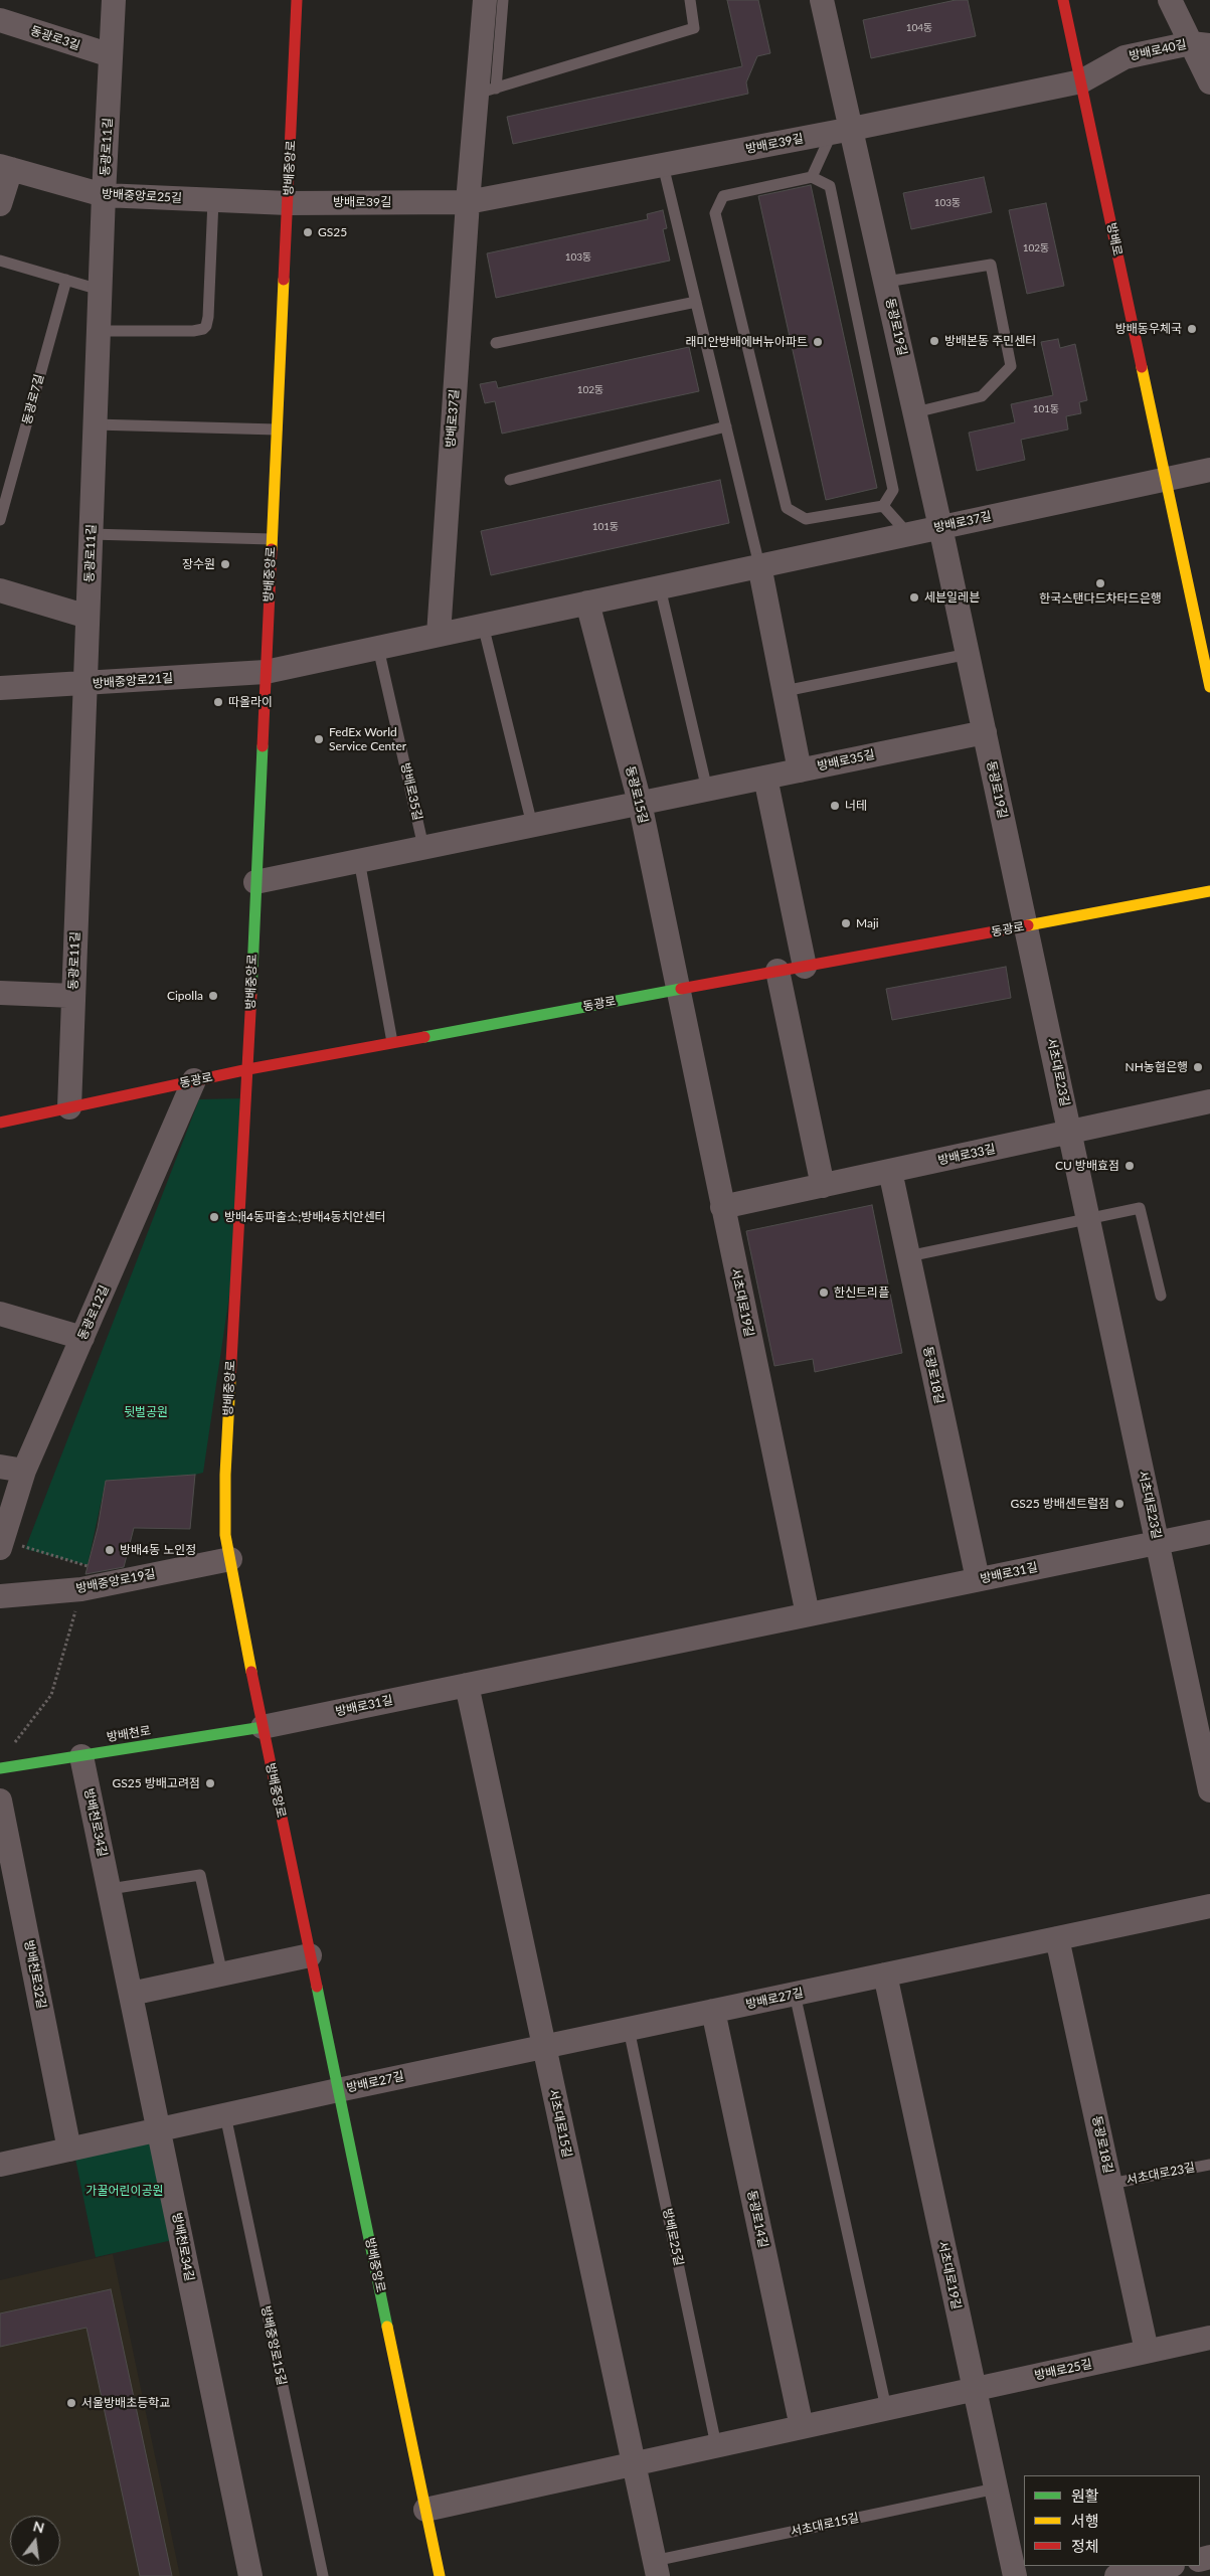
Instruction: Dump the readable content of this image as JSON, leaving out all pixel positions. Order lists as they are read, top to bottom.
{
  "streets": {
    "street": [
      "동광로3길",
      "방배로40길",
      "방배로39길",
      "동광로11길",
      "방배중앙로",
      "방배중앙로25길",
      "방배로",
      "동광로19길",
      "방배로37길",
      "방배중앙로21길",
      "방배로35길",
      "동광로15길",
      "동광로",
      "서초대로23길",
      "방배로33길",
      "서초대로19길",
      "동광로12길",
      "동광로18길",
      "방배로31길",
      "방배중앙로19길",
      "방배천로",
      "방배천로34길",
      "방배천로32길",
      "방배로27길",
      "서초대로15길",
      "동광로14길",
      "방배로25길"
    ],
    "lane": ["동광로7길", "방배중앙로15길"]
  },
  "crossings": [
    ["동광로3길", "동광로11길"],
    ["방배로40길", "방배로39길"],
    ["방배로40길", "방배로"],
    ["방배로39길", "방배중앙로"],
    ["방배로39길", "방배중앙로25길"],
    ["방배로39길", "방배로"],
    ["방배로39길", "동광로19길"],
    ["방배로39길", "방배로37길"],
    ["동광로11길", "방배중앙로25길"],
    ["동광로11길", "방배중앙로21길"],
    ["동광로11길", "동광로"],
    ["방배중앙로", "방배중앙로25길"],
    ["방배중앙로", "방배로37길"],
    ["방배중앙로", "방배중앙로21길"],
    ["방배중앙로", "방배로35길"],
    ["방배중앙로", "동광로"],
    ["방배중앙로", "방배로31길"],
    ["방배중앙로", "방배중앙로19길"],
    ["방배중앙로", "방배천로"],
    ["방배중앙로", "방배로27길"],
    ["방배중앙로", "방배로25길"],
    ["방배로", "방배로37길"],
    ["동광로19길", "방배로37길"],
    ["동광로19길", "방배로35길"],
    ["동광로19길", "동광로"],
    ["동광로19길", "서초대로23길"],
    ["방배로37길", "방배중앙로21길"],
    ["방배로37길", "방배로35길"],
    ["방배로37길", "동광로15길"],
    ["방배로35길", "동광로15길"],
    ["동광로15길", "동광로"],
    ["동광로15길", "서초대로19길"],
    ["동광로", "서초대로23길"],
    ["동광로", "서초대로19길"],
    ["동광로", "동광로12길"],
    ["서초대로23길", "방배로33길"],
    ["서초대로23길", "동광로18길"],
    ["서초대로23길", "방배로31길"],
    ["방배로33길", "서초대로19길"],
    ["방배로33길", "동광로18길"],
    ["서초대로19길", "방배로31길"],
    ["서초대로19길", "방배로27길"],
    ["서초대로19길", "서초대로15길"],
    ["서초대로19길", "방배로25길"],
    ["동광로18길", "방배로31길"],
    ["동광로18길", "방배로27길"],
    ["동광로18길", "방배로25길"],
    ["방배로31길", "방배천로"],
    ["방배로31길", "서초대로15길"],
    ["방배천로", "방배천로34길"],
    ["방배로27길", "서초대로15길"],
    ["방배로27길", "동광로14길"],
    ["방배로27길", "방배로25길"],
    ["서초대로15길", "방배로25길"],
    ["동광로14길", "방배로25길"]
  ],
  "parks": ["뒷벌공원", "가꿀어린이공원"],
  "places": [
    "GS25",
    "방배동우체국",
    "방배본동 주민센터",
    "래미안방배에버뉴아파트",
    "장수원",
    "한국스탠다드차타드은행",
    "세븐일레븐",
    "따올라이",
    "FedEx World Service Center",
    "너테",
    "Maji",
    "Cipolla",
    "NH농협은행",
    "CU 방배효점",
    "방배4동파출소;방배4동치안센터",
    "한신트리플",
    "GS25 방배센트럴점",
    "방배4동 노인정",
    "GS25 방배고려점",
    "서울방배초등학교"
  ],
  "house_numbers": [
    "104동",
    "103동",
    "102동",
    "103동",
    "102동",
    "101동",
    "101동"
  ],
  "legend": ["원활", "서행", "정체"],
  "north": "top"
}
